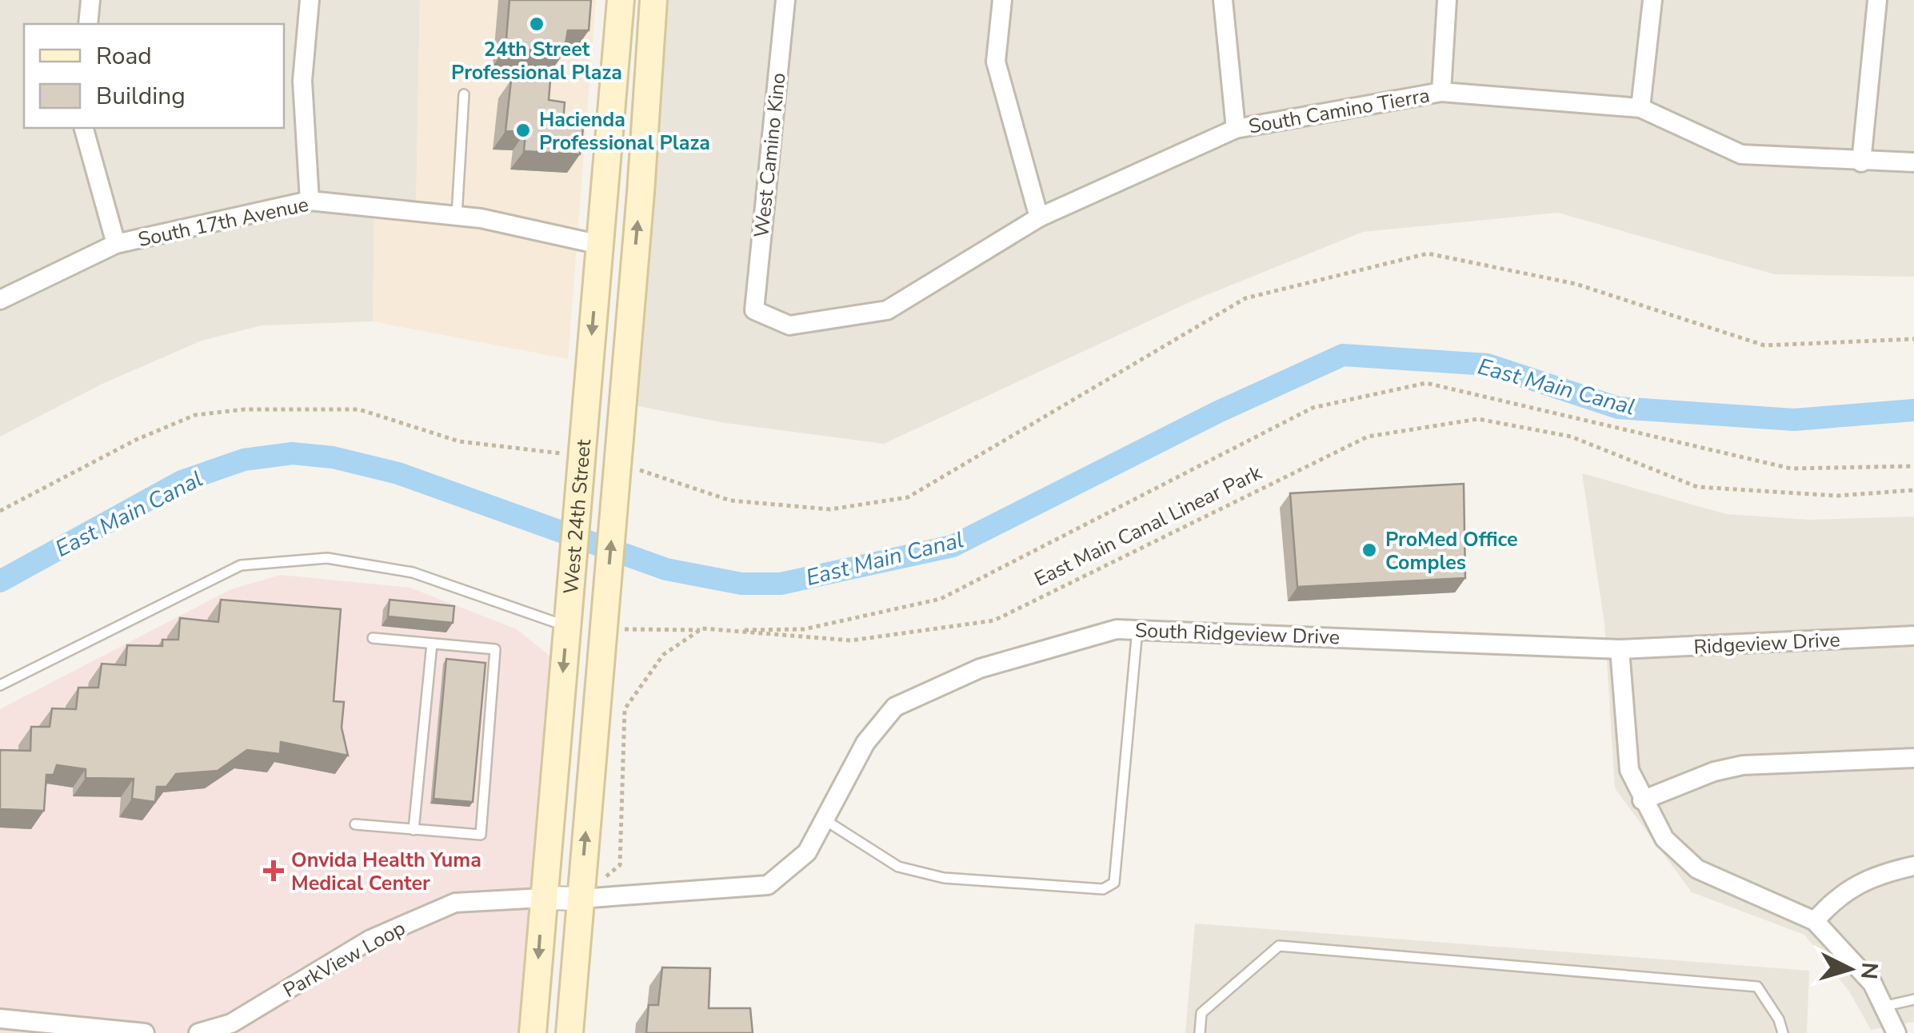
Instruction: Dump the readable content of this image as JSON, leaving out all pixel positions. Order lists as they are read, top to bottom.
{
  "streets": {
    "main road": ["West 24th Street"],
    "street": [
      "South Camino Tierra",
      "West Camino Kino",
      "South 17th Avenue",
      "South Ridgeview Drive",
      "Ridgeview Drive",
      "ParkView Loop"
    ],
    "path": ["East Main Canal Linear Park"]
  },
  "crossings": [
    ["South Camino Tierra", "West Camino Kino"],
    ["South 17th Avenue", "West 24th Street"],
    ["West 24th Street", "East Main Canal Linear Park"],
    ["West 24th Street", "South Ridgeview Drive"],
    ["West 24th Street", "ParkView Loop"],
    ["East Main Canal Linear Park", "South Ridgeview Drive"],
    ["South Ridgeview Drive", "Ridgeview Drive"]
  ],
  "water": ["East Main Canal"],
  "places": {
    "other": ["24th Street Professional Plaza", "Hacienda Professional Plaza", "ProMed Office Comples"],
    "health": ["Onvida Health Yuma Medical Center"]
  },
  "legend": ["Road", "Building"],
  "north": "right"
}
